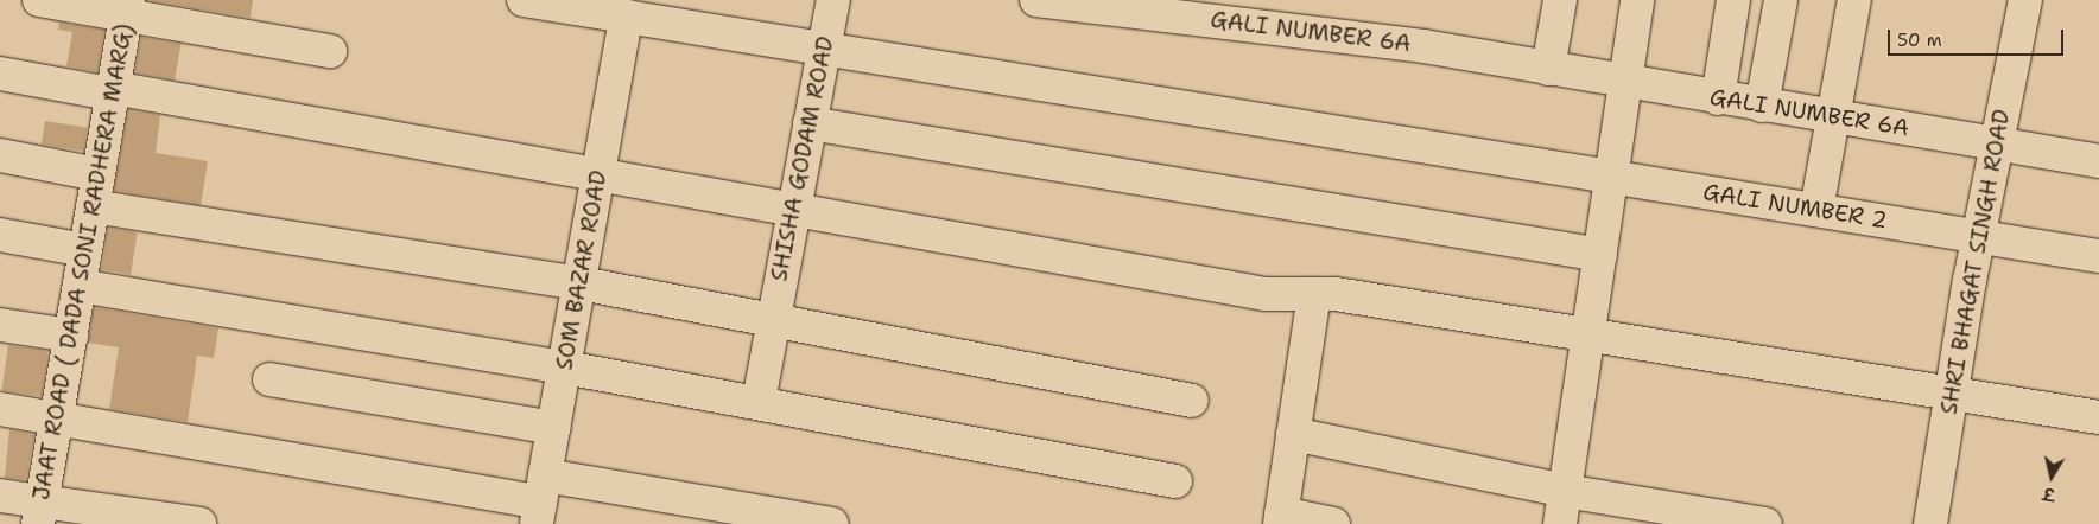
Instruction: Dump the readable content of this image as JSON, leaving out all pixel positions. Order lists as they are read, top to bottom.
{
  "streets": {
    "street": [
      "GALI NUMBER 6A",
      "SHISHA GODAM ROAD",
      "GALI NUMBER 2",
      "JAAT ROAD ( DADA SONI RADHERA MARG)",
      "SHRI BHAGAT SINGH ROAD",
      "SOM BAZAR ROAD"
    ]
  },
  "crossings": [
    ["GALI NUMBER 6A", "SHRI BHAGAT SINGH ROAD"],
    ["SHISHA GODAM ROAD", "GALI NUMBER 2"],
    ["GALI NUMBER 2", "SHRI BHAGAT SINGH ROAD"],
    ["GALI NUMBER 2", "SOM BAZAR ROAD"]
  ],
  "scale_bar": "50 m",
  "north": "bottom"
}
